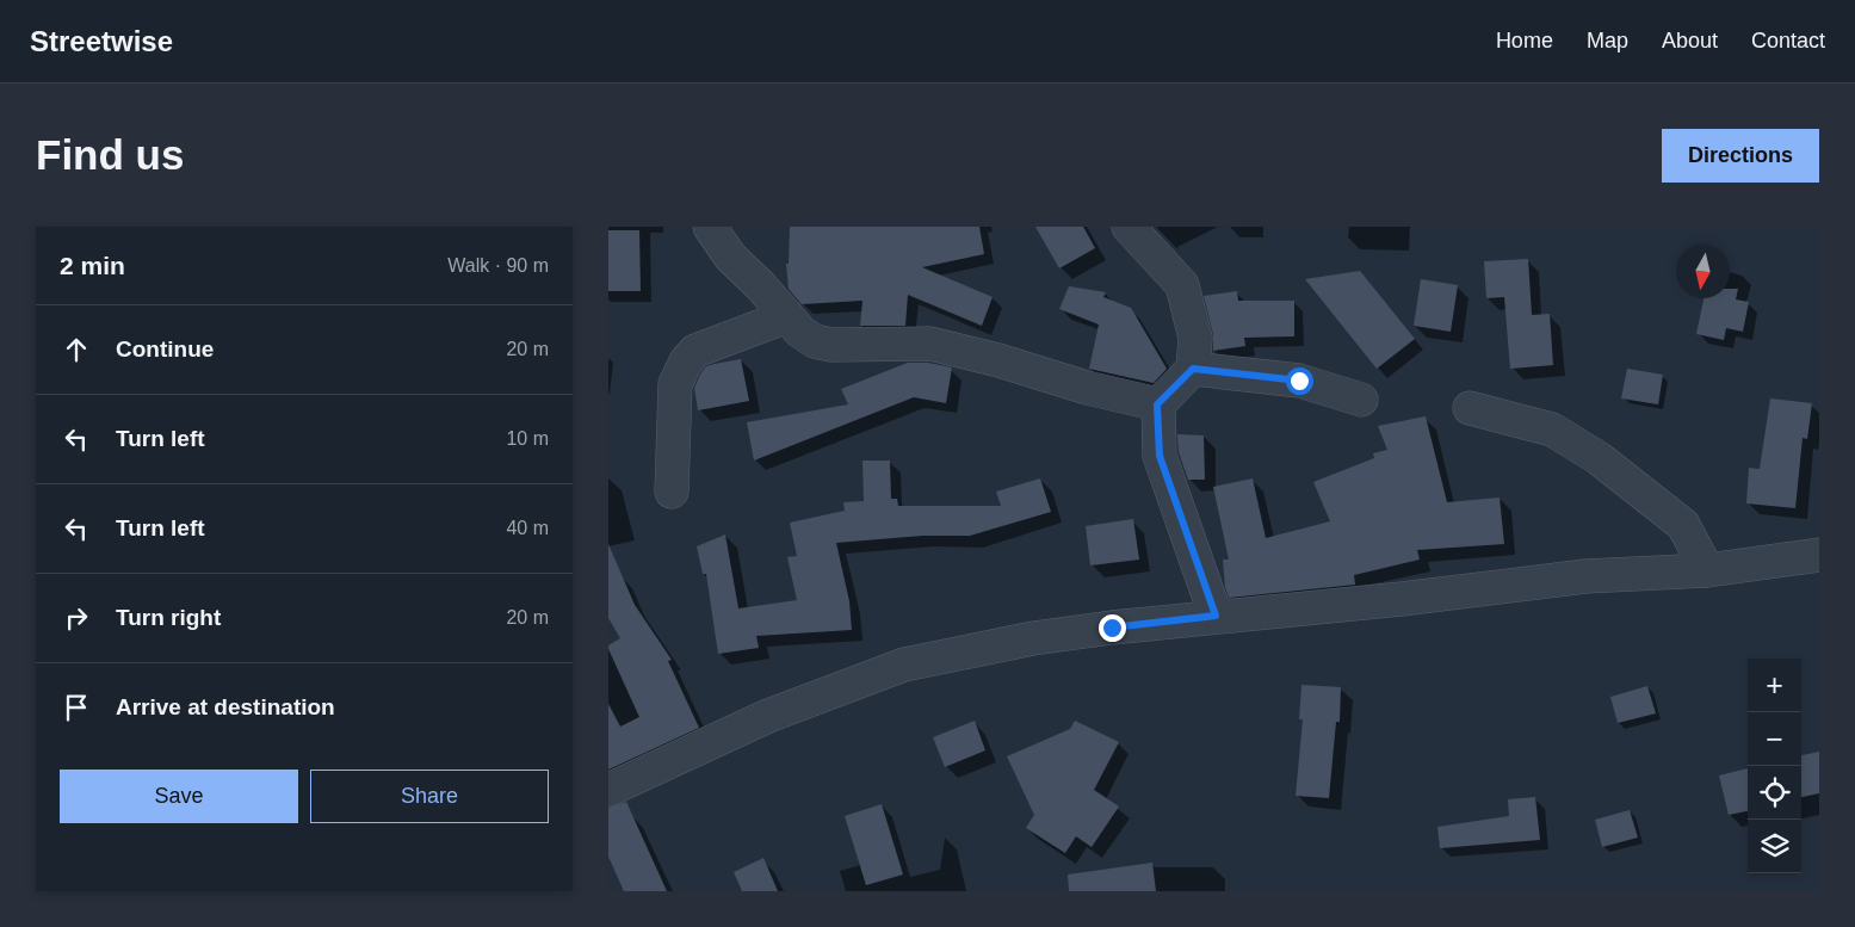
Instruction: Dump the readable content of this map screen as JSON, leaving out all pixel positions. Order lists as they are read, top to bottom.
{
  "north": "bottom",
  "page": {
    "header": "Streetwise",
    "nav": [
      "Home",
      "Map",
      "About",
      "Contact"
    ],
    "buttons": [
      "Directions",
      ["Save", "Share"]
    ],
    "title": "Find us",
    "heading": ["2 min", "Walk · 90 m"],
    "list": [
      ["Continue", "20 m"],
      ["Turn left", "10 m"],
      ["Turn left", "40 m"],
      ["Turn right", "20 m"],
      "Arrive at destination"
    ],
    "map_buttons": ["+", "−"]
  }
}
